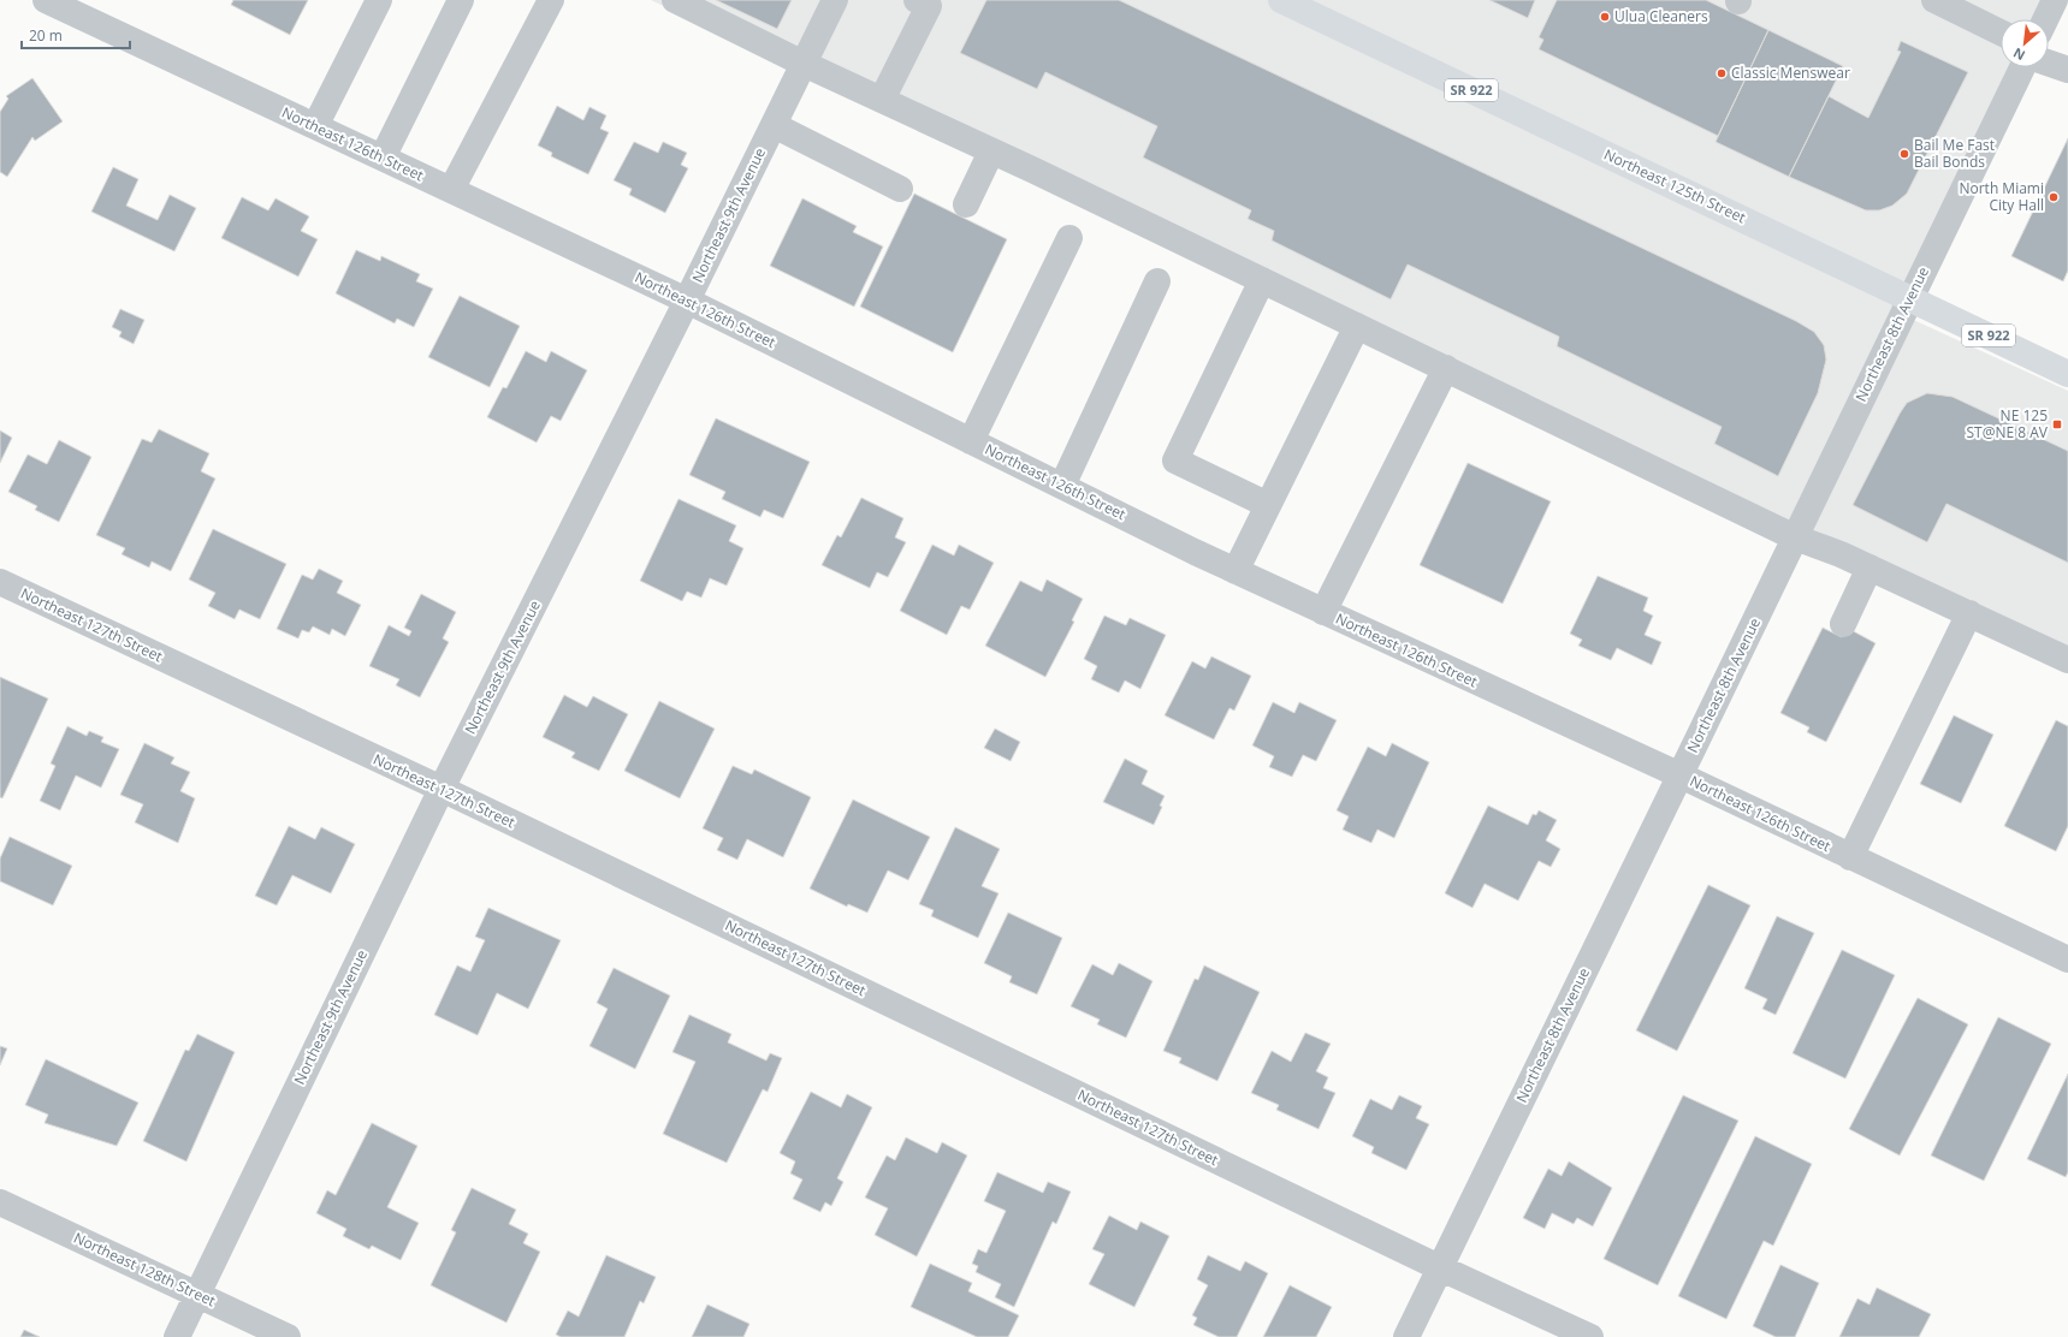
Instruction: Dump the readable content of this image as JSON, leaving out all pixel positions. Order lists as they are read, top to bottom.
{
  "streets": {
    "main road": ["SR 922", "Northeast 125th Street"],
    "street": [
      "Northeast 126th Street",
      "Northeast 9th Avenue",
      "Northeast 8th Avenue",
      "Northeast 127th Street",
      "Northeast 128th Street"
    ]
  },
  "crossings": [
    ["Northeast 126th Street", "Northeast 9th Avenue"],
    ["Northeast 126th Street", "Northeast 8th Avenue"],
    ["Northeast 125th Street", "Northeast 8th Avenue"],
    ["Northeast 9th Avenue", "Northeast 127th Street"],
    ["Northeast 9th Avenue", "Northeast 128th Street"],
    ["Northeast 8th Avenue", "Northeast 127th Street"]
  ],
  "places": {
    "other": [
      "Ulua Cleaners",
      "Classic Menswear",
      "Bail Me Fast Bail Bonds",
      "North Miami City Hall"
    ],
    "transit": ["NE 125 ST@NE 8 AV"]
  },
  "scale_bar": "20 m",
  "north": "bottom left"
}
